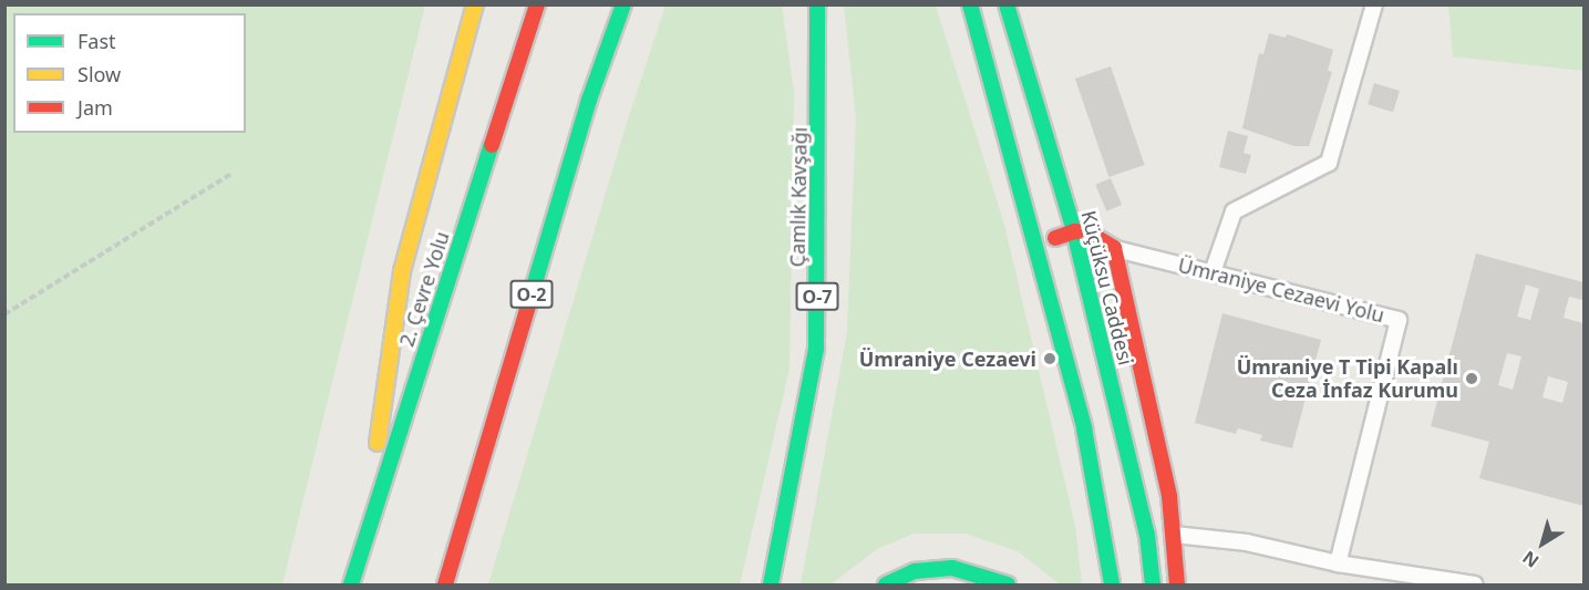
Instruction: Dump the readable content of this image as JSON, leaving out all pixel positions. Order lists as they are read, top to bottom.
{
  "streets": {
    "main road": [
      "Çamlık Kavşağı",
      "Küçüksu Caddesi",
      "2. Çevre Yolu",
      "O-2",
      "O-7"
    ],
    "lane": ["Ümraniye Cezaevi Yolu"]
  },
  "places": ["Ümraniye Cezaevi", "Ümraniye T Tipi Kapalı Ceza İnfaz Kurumu"],
  "legend": ["Fast", "Slow", "Jam"],
  "north": "bottom left"
}
